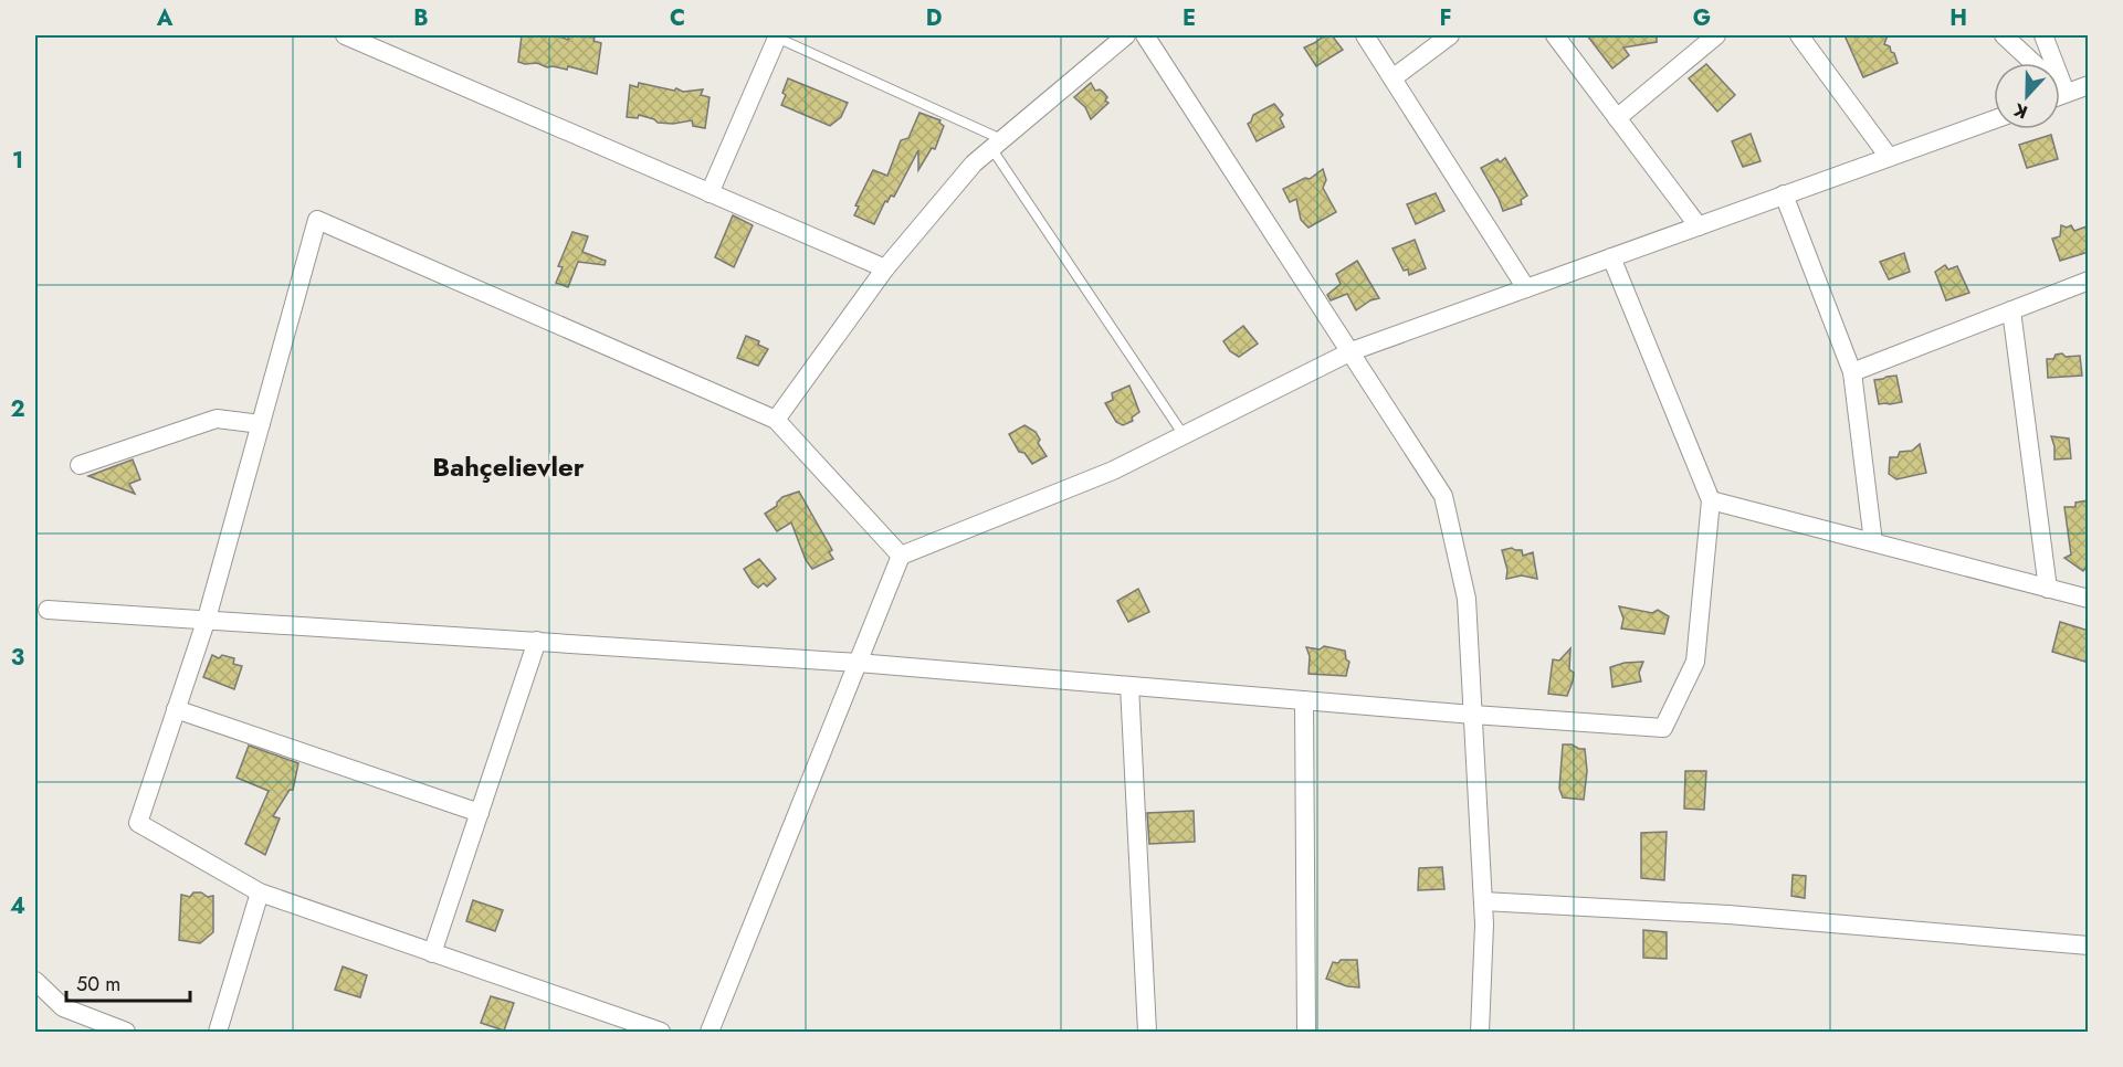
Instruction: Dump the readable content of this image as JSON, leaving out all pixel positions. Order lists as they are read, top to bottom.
{
  "districts": ["Bahçelievler"],
  "scale_bar": "50 m",
  "north": "bottom",
  "grid": {
    "columns": [
      "A",
      "B",
      "C",
      "D",
      "E",
      "F",
      "G",
      "H"
    ],
    "rows": [
      "1",
      "2",
      "3",
      "4"
    ]
  }
}
